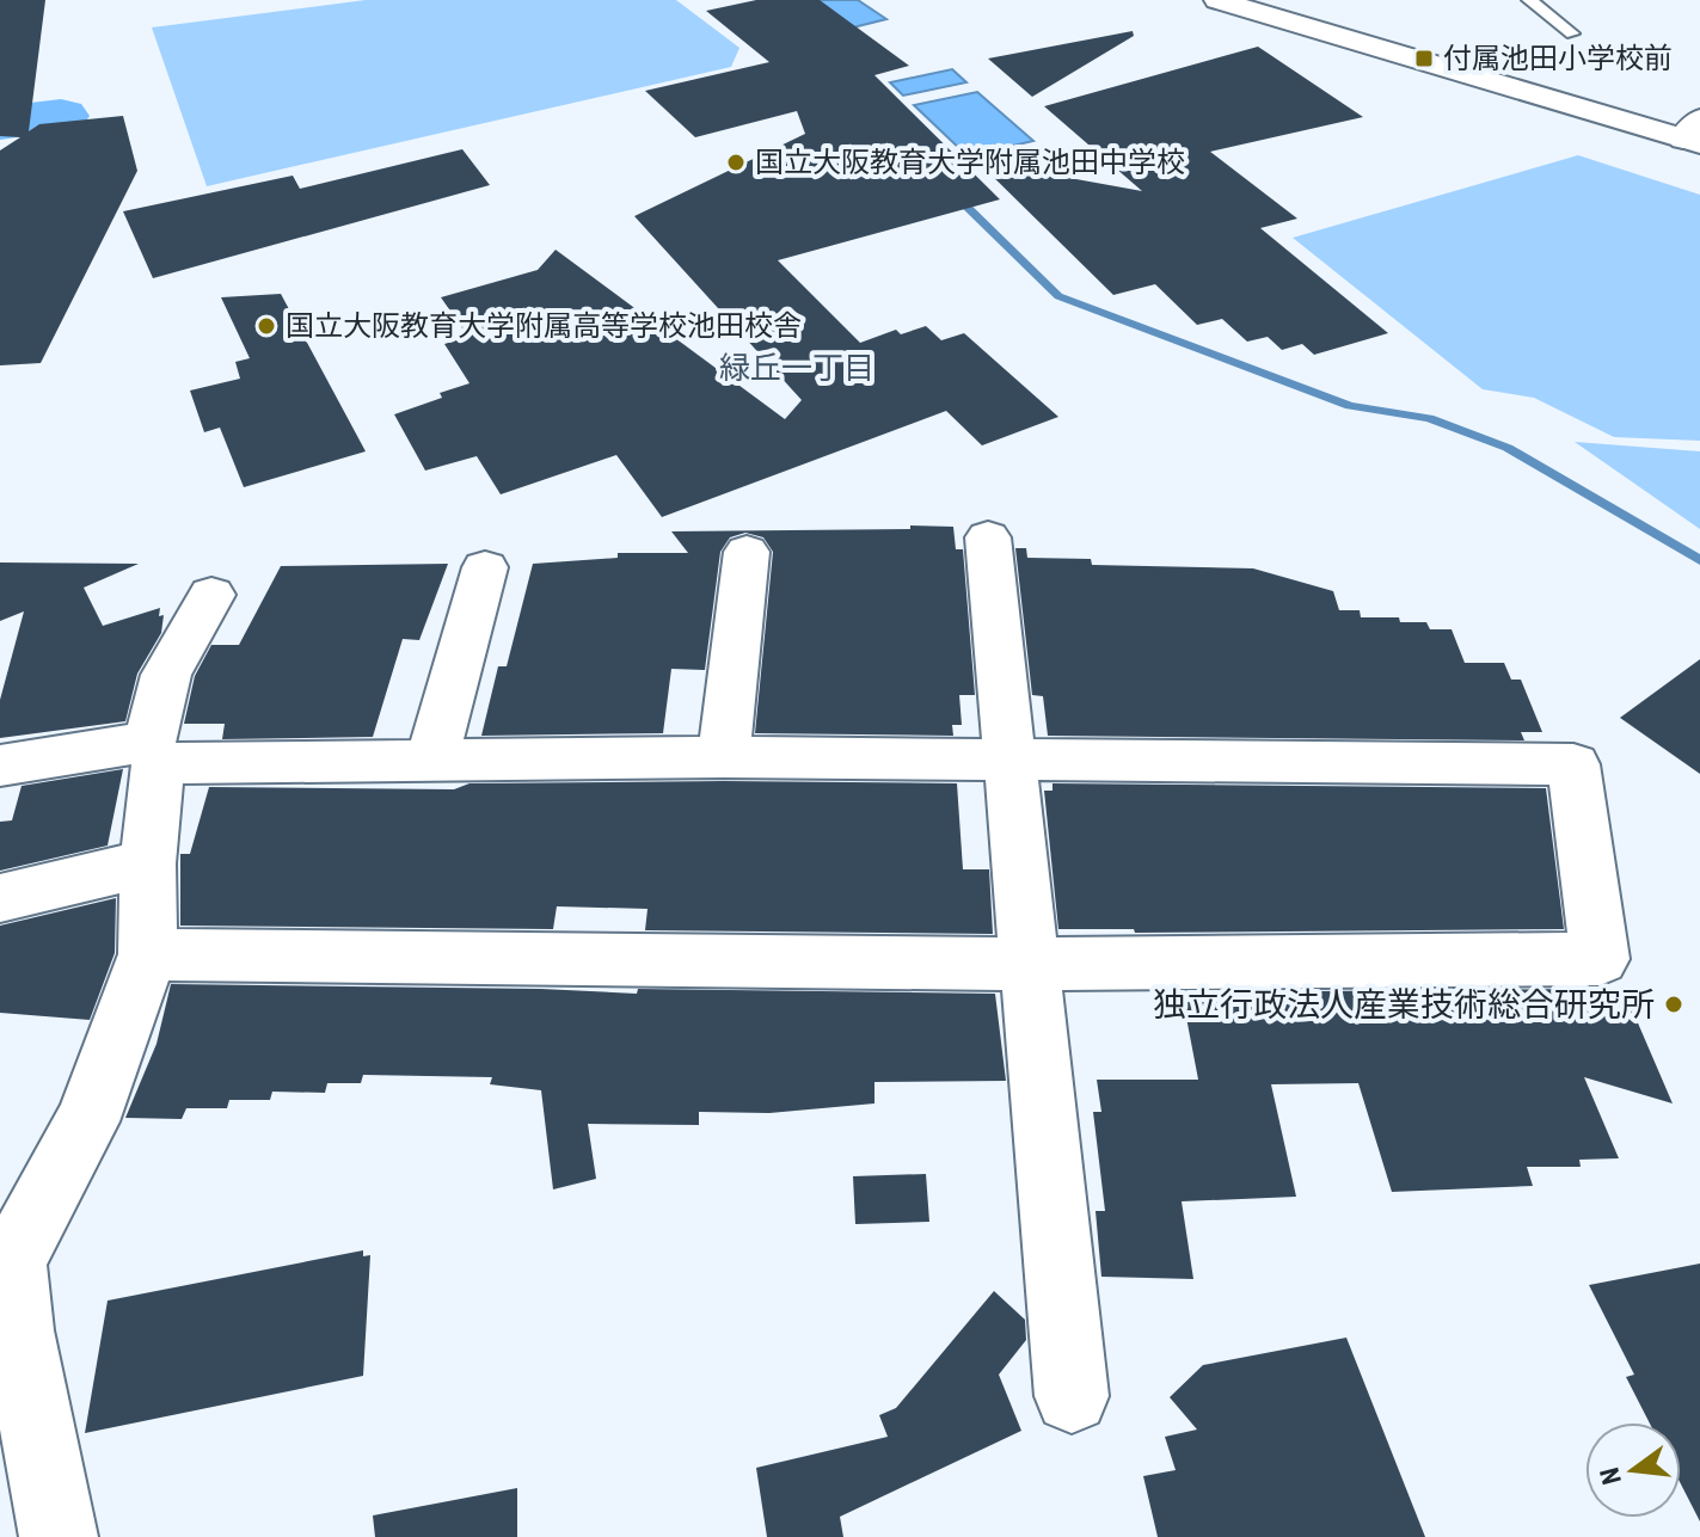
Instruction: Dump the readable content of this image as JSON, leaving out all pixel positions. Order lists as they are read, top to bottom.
{
  "districts": ["緑丘一丁目"],
  "places": {
    "transit": ["付属池田小学校前"],
    "other": ["国立大阪教育大学附属池田中学校", "国立大阪教育大学附属高等学校池田校舎", "独立行政法人産業技術総合研究所"]
  },
  "north": "left"
}
